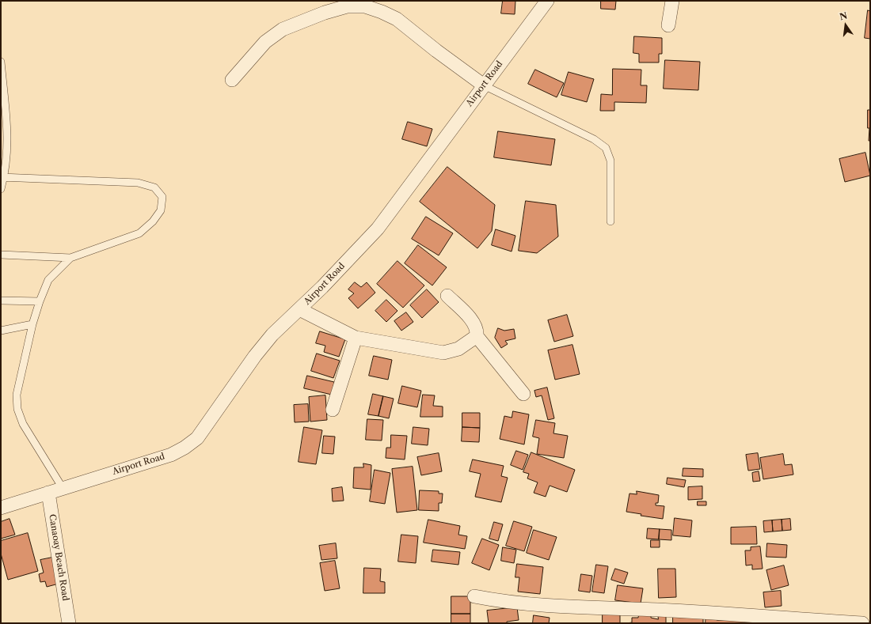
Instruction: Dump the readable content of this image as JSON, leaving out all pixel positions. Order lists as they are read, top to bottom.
{
  "streets": {
    "street": ["Airport Road", "Canaoay Beach Road"]
  },
  "crossings": [
    ["Airport Road", "Canaoay Beach Road"]
  ],
  "north": "top"
}
